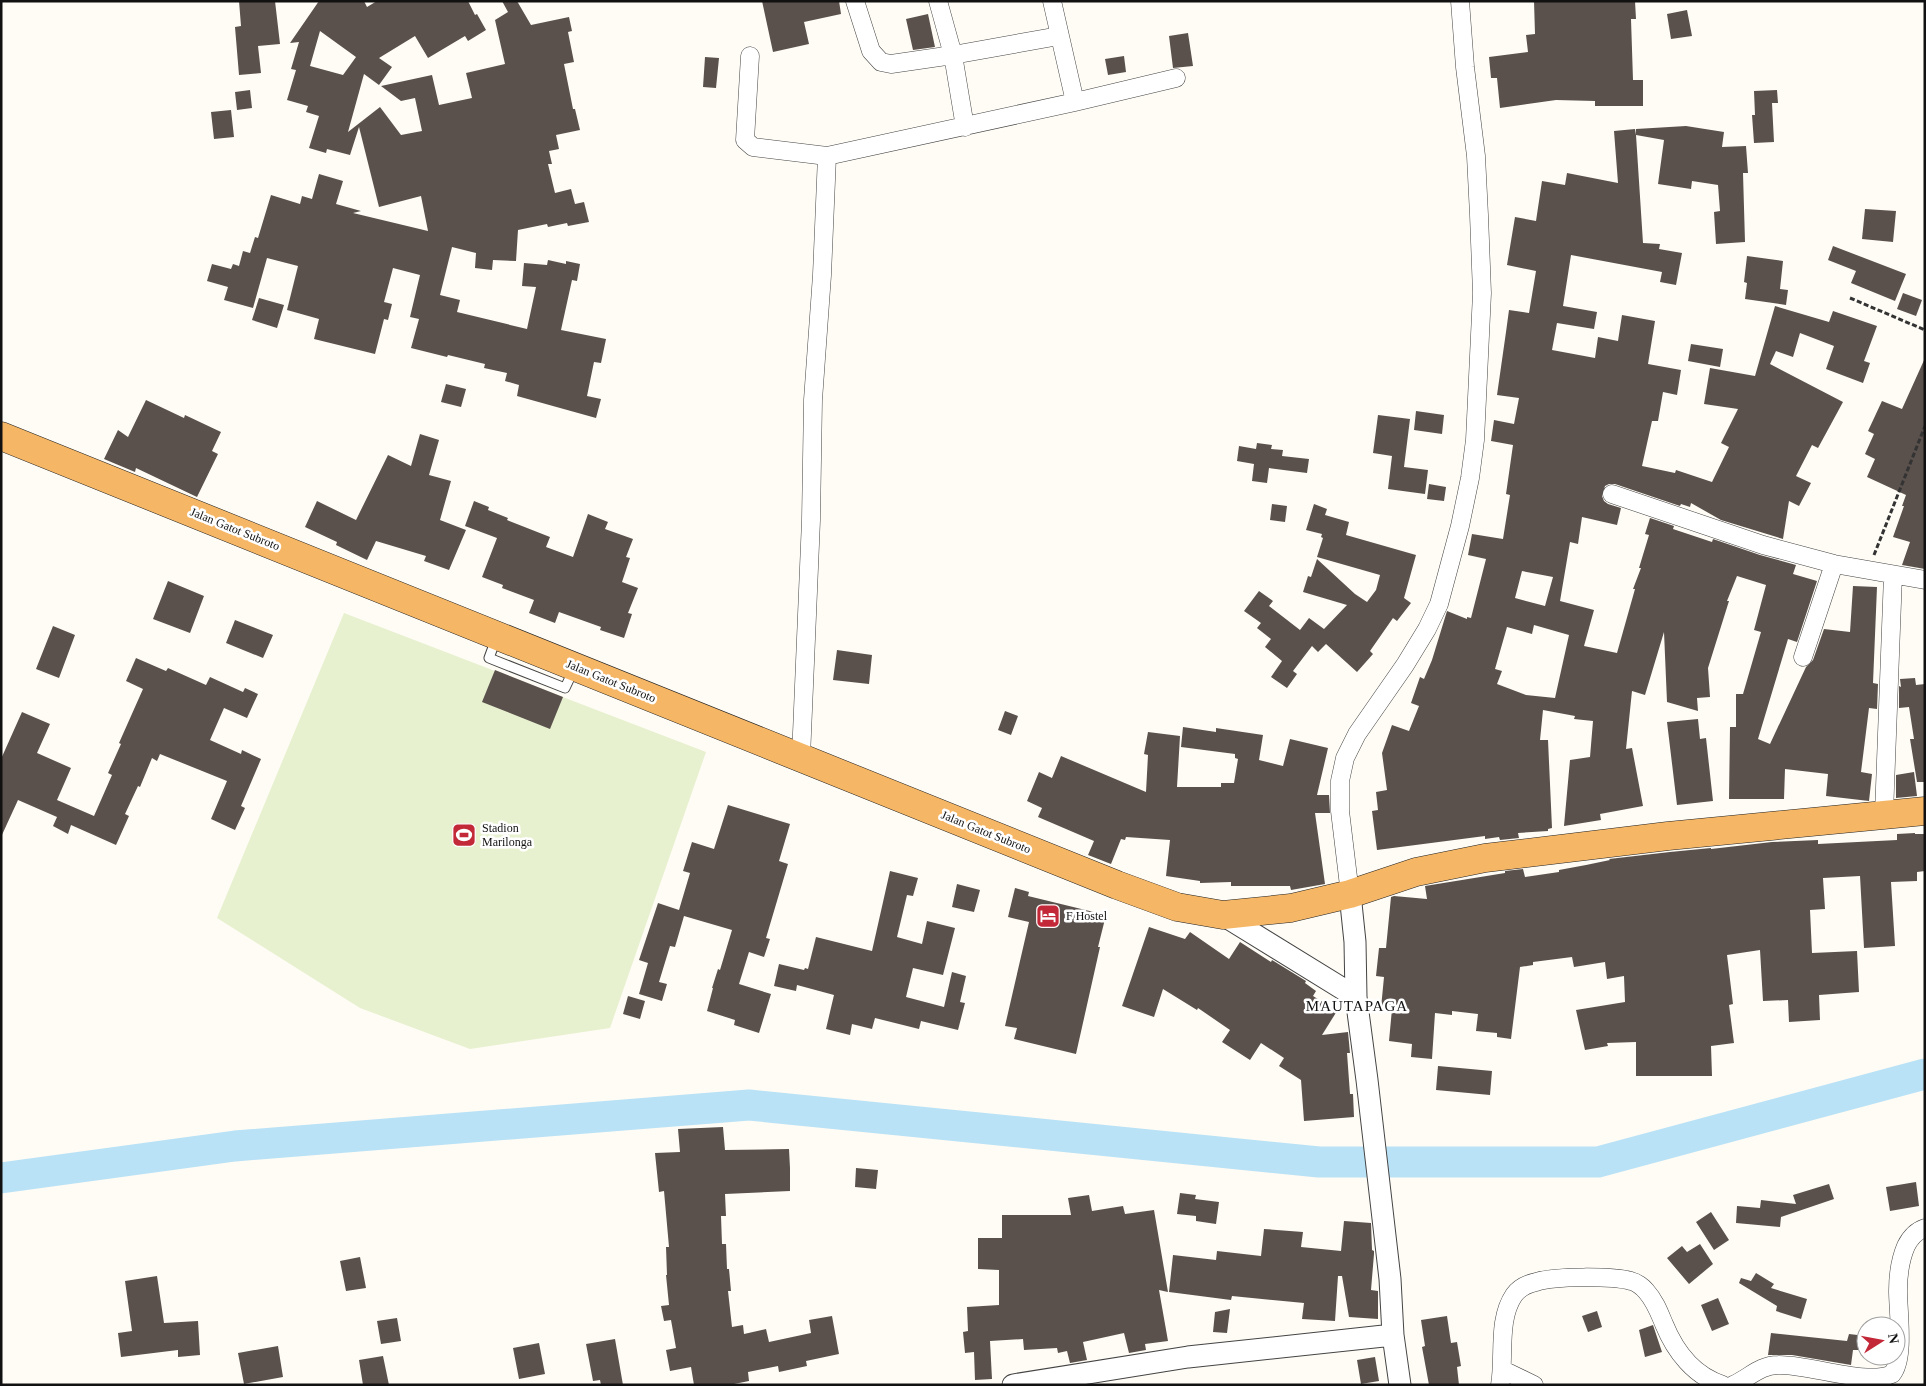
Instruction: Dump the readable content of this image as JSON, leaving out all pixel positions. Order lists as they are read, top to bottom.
{
  "streets": {
    "highway": ["Jalan Gatot Subroto"]
  },
  "districts": ["MAUTAPAGA"],
  "places": {
    "sports": ["Stadion Marilonga"],
    "hotel": ["F Hostel"]
  },
  "north": "right"
}
